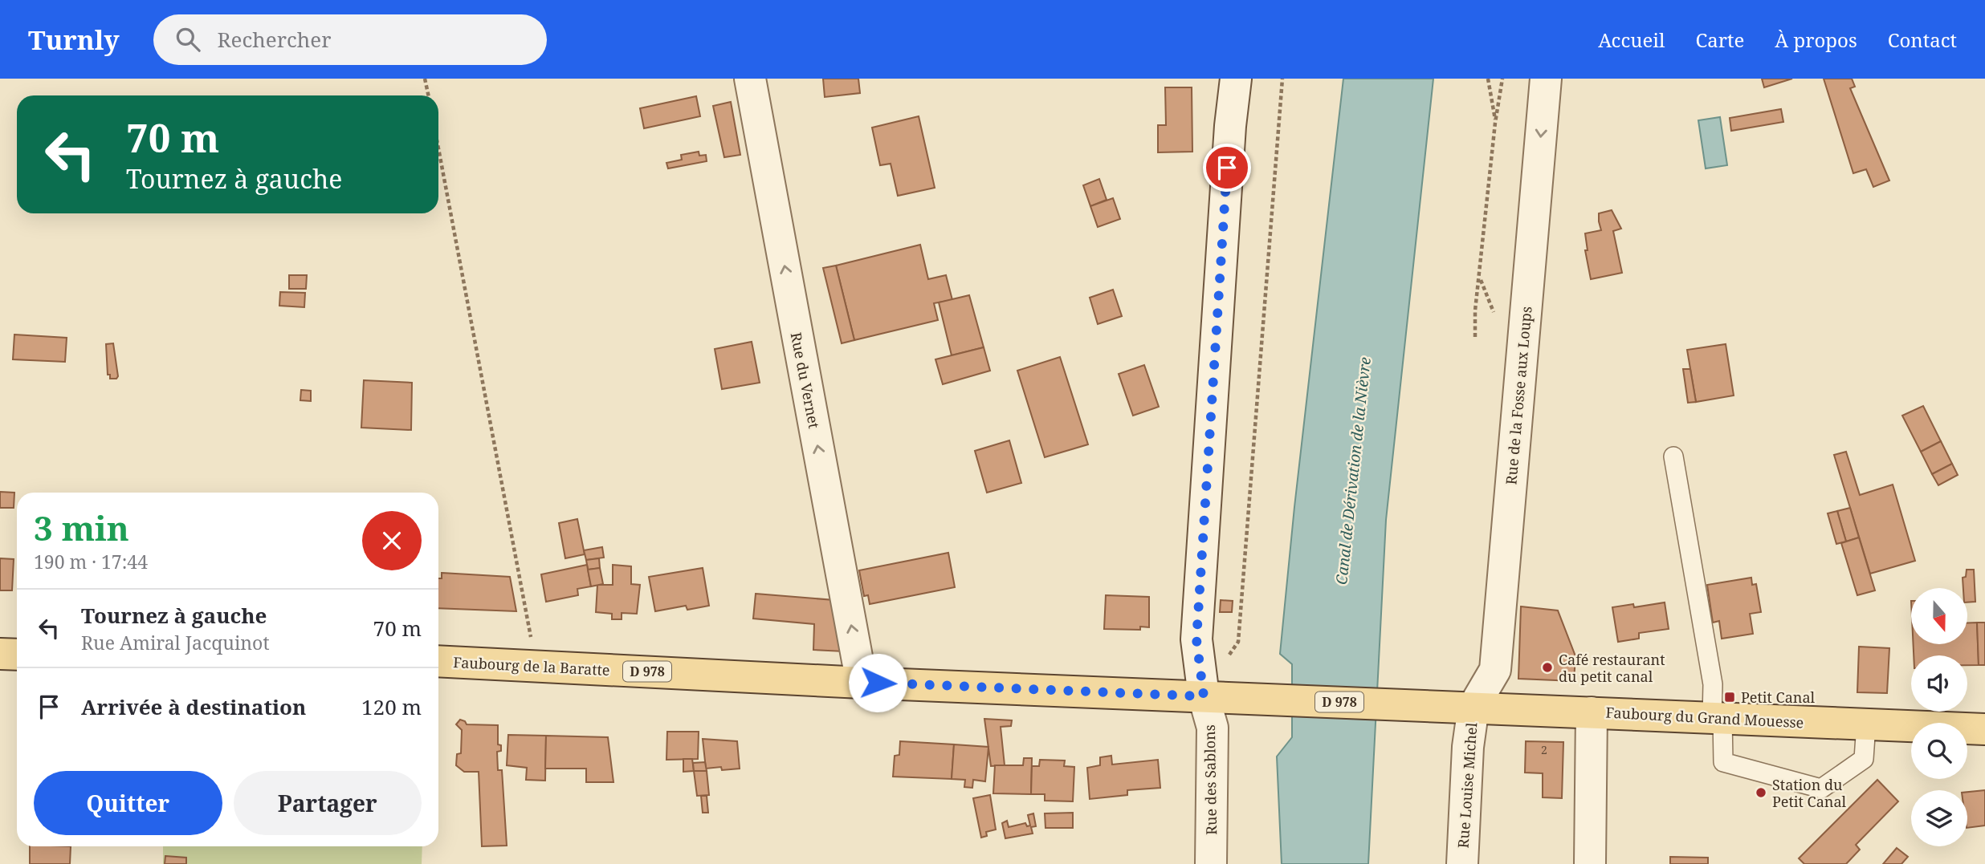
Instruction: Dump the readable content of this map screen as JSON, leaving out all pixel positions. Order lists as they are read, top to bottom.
{
  "streets": {
    "main road": ["Faubourg de la Baratte", "D 978", "Faubourg du Grand Mouesse"],
    "street": [
      "Rue du Vernet",
      "Rue de la Fosse aux Loups",
      "Rue des Sablons",
      "Rue Louise Michel"
    ]
  },
  "crossings": [
    ["Rue du Vernet", "Faubourg de la Baratte"],
    ["Rue de la Fosse aux Loups", "Faubourg du Grand Mouesse"],
    ["Rue de la Fosse aux Loups", "Rue Louise Michel"],
    ["Faubourg de la Baratte", "Faubourg du Grand Mouesse"],
    ["Faubourg de la Baratte", "Rue des Sablons"],
    ["Faubourg du Grand Mouesse", "Rue des Sablons"],
    ["Faubourg du Grand Mouesse", "Rue Louise Michel"]
  ],
  "one_way": ["Rue du Vernet", "Rue de la Fosse aux Loups"],
  "water": ["Canal de Dérivation de la Nièvre"],
  "places": {
    "other": ["Café restaurant du petit canal", "Station du Petit Canal"],
    "transit": ["Petit Canal"]
  },
  "house_numbers": ["2"],
  "north": "bottom",
  "page": {
    "header": "Turnly",
    "search": "Rechercher",
    "nav": [
      "Accueil",
      "Carte",
      "À propos",
      "Contact"
    ],
    "turn": ["70 m", "Tournez à gauche"],
    "heading": ["3 min", "190 m · 17:44"],
    "list": [
      {
        "name": "Tournez à gauche",
        "note": "Rue Amiral Jacquinot",
        "value": "70 m"
      },
      {
        "name": "Arrivée à destination",
        "value": "120 m"
      }
    ],
    "buttons": ["Quitter", "Partager"]
  }
}
